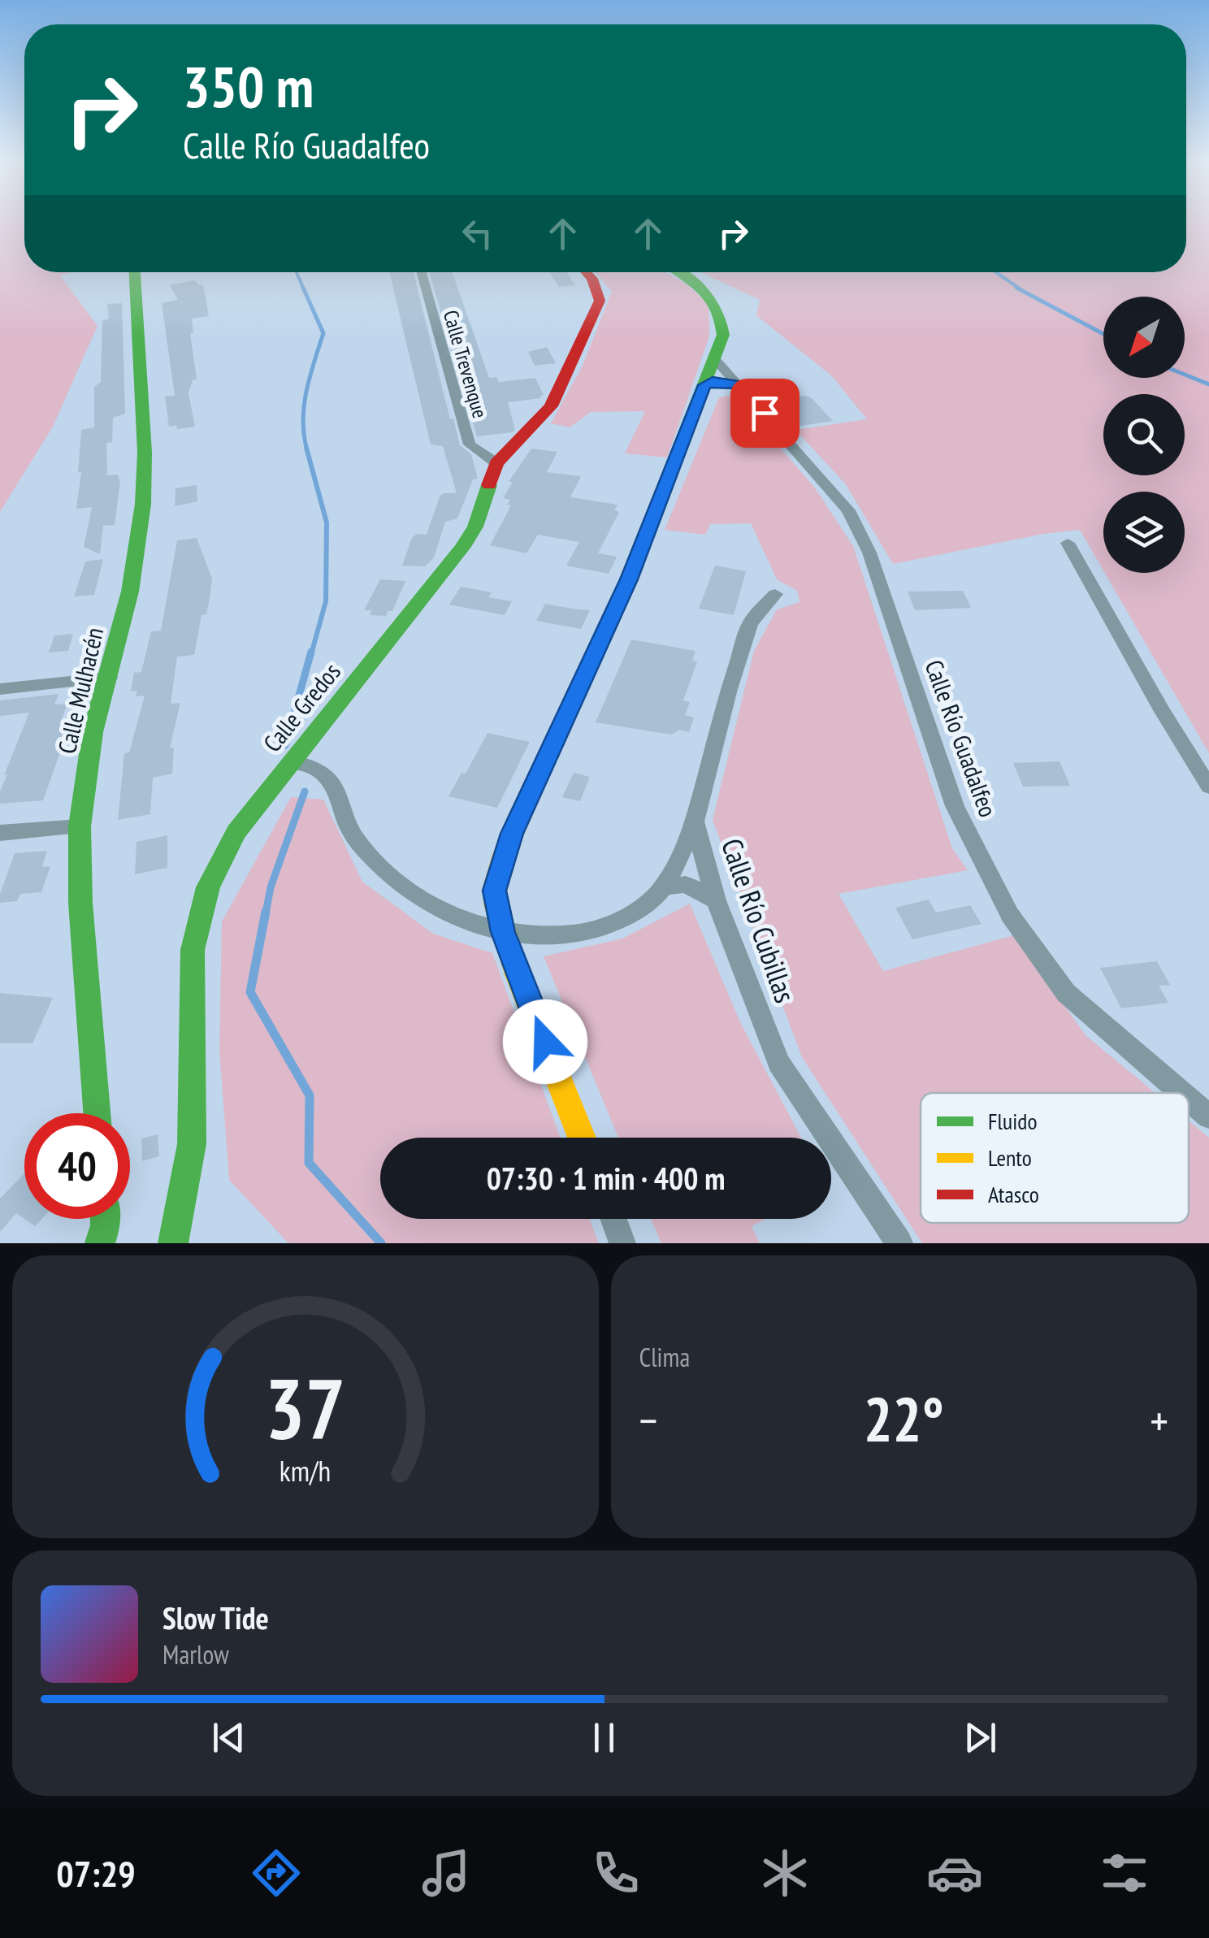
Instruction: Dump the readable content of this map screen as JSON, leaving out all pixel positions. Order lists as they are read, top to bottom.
{
  "streets": {
    "street": [
      "Calle Trevenque",
      "Calle Mulhacén",
      "Calle Gredos",
      "Calle Río Guadalfeo",
      "Calle Río Cubillas"
    ]
  },
  "crossings": [
    ["Calle Trevenque", "Calle Gredos"]
  ],
  "legend": ["Fluido", "Lento", "Atasco"],
  "north": "bottom left",
  "page": {
    "turn": ["350 m", "Calle Río Guadalfeo"],
    "limit": "40",
    "trip": "07:30 · 1 min · 400 m",
    "tile": "Clima",
    "heat": ["−", "22°", "+"],
    "song": ["Slow Tide", "Marlow"],
    "tabs": "07:29",
    "gauge": ["37", "km/h"]
  }
}
